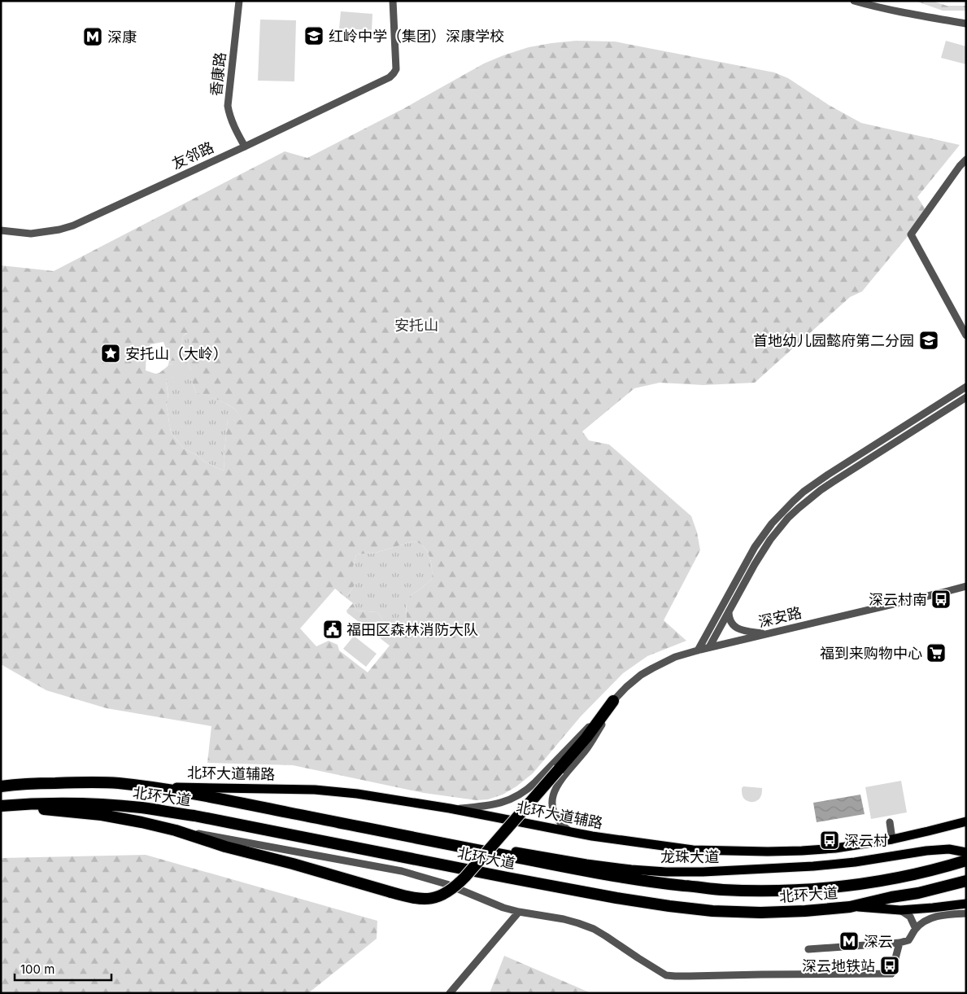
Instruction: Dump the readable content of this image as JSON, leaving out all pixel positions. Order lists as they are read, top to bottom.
{
  "streets": {
    "highway": ["北环大道"],
    "main road": ["北环大道辅路", "龙珠大道"],
    "street": ["香康路", "友邻路", "深安路"]
  },
  "crossings": [
    ["香康路", "友邻路"],
    ["深安路", "北环大道辅路"],
    ["北环大道辅路", "北环大道"],
    ["北环大道", "龙珠大道"]
  ],
  "parks": ["安托山"],
  "places": {
    "school or university": ["红岭中学（集团）深康学校", "首地幼儿园懿府第二分园"],
    "metro station": ["深康", "深云"],
    "place": ["安托山（大岭）"],
    "bus stop": ["深云村南", "深云村", "深云地铁站"],
    "public building": ["福田区森林消防大队"],
    "supermarket": ["福到来购物中心"]
  },
  "scale_bar": "100 m"
}
